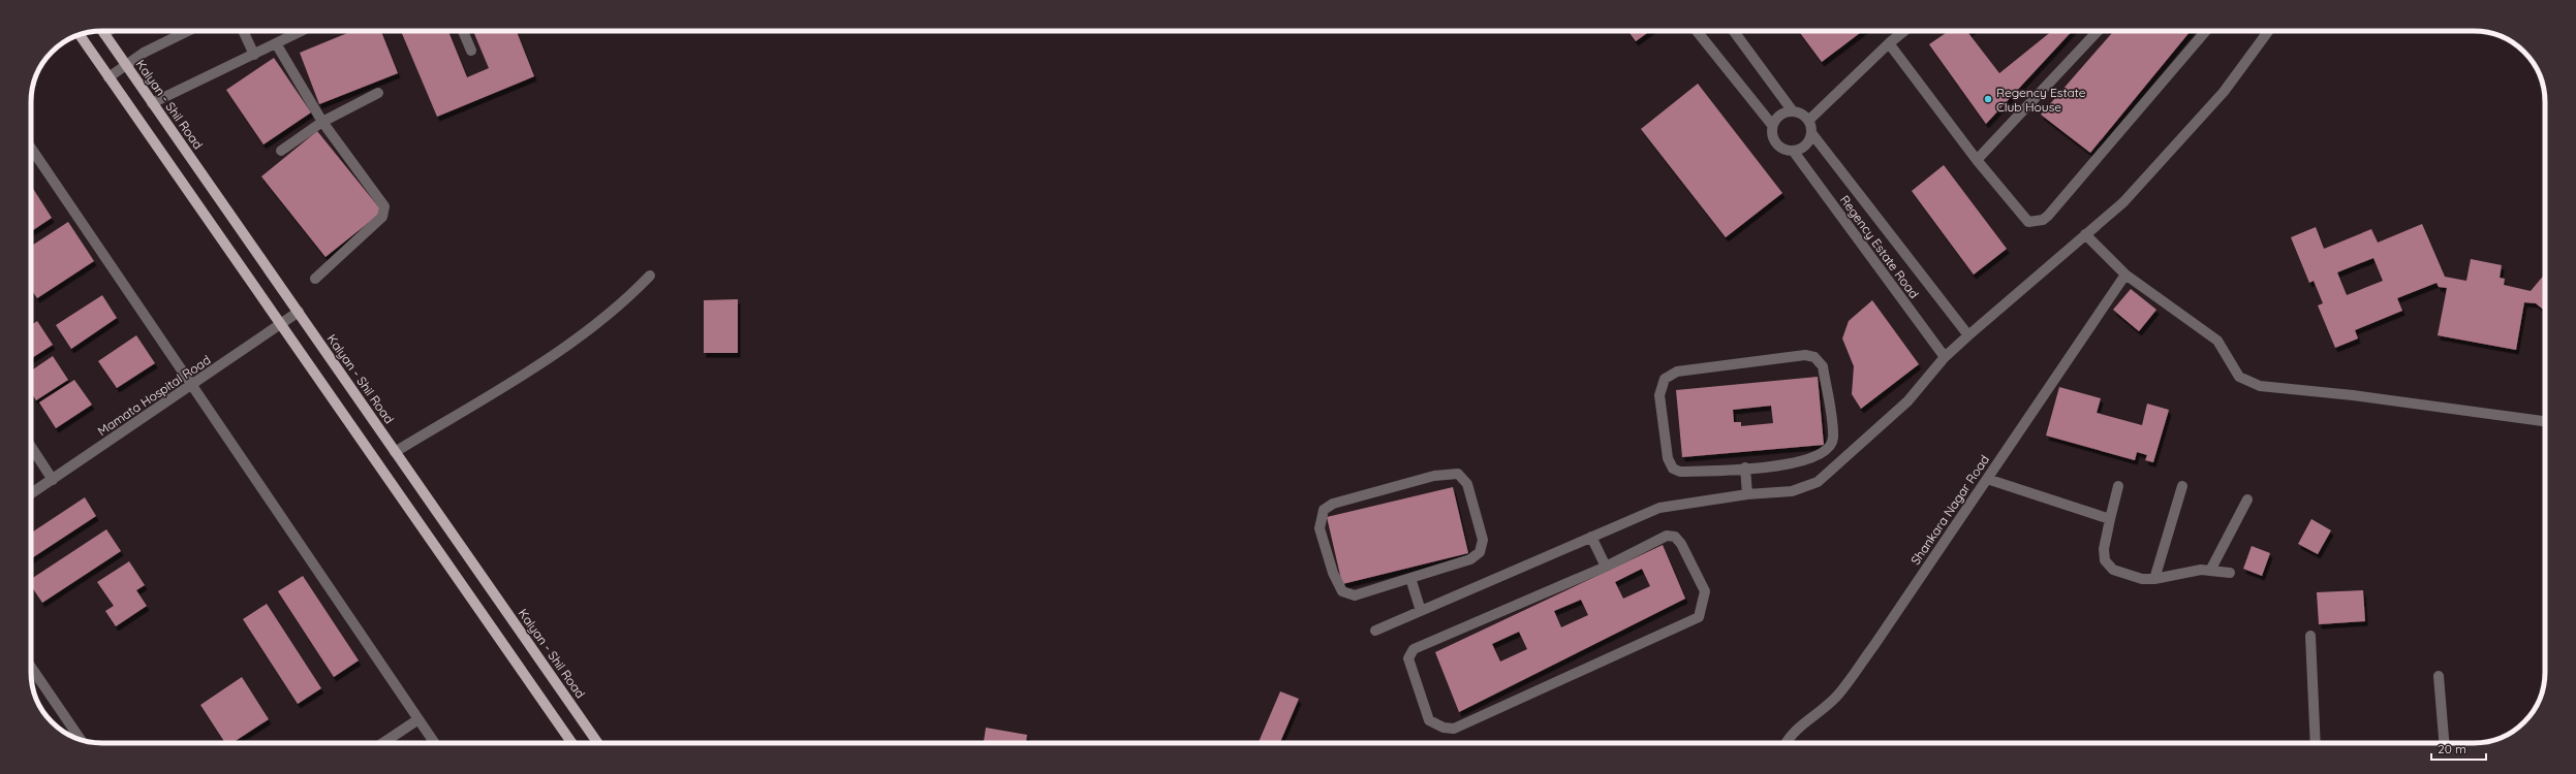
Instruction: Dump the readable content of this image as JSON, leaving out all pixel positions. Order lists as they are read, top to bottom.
{
  "streets": {
    "main road": ["Kalyan - Shil Road"],
    "street": ["Regency Estate Road", "Mamata Hospital Road", "Shankara Nagar Road"]
  },
  "crossings": [
    ["Kalyan - Shil Road", "Mamata Hospital Road"]
  ],
  "places": ["Regency Estate Club House"],
  "scale_bar": "20 m"
}
